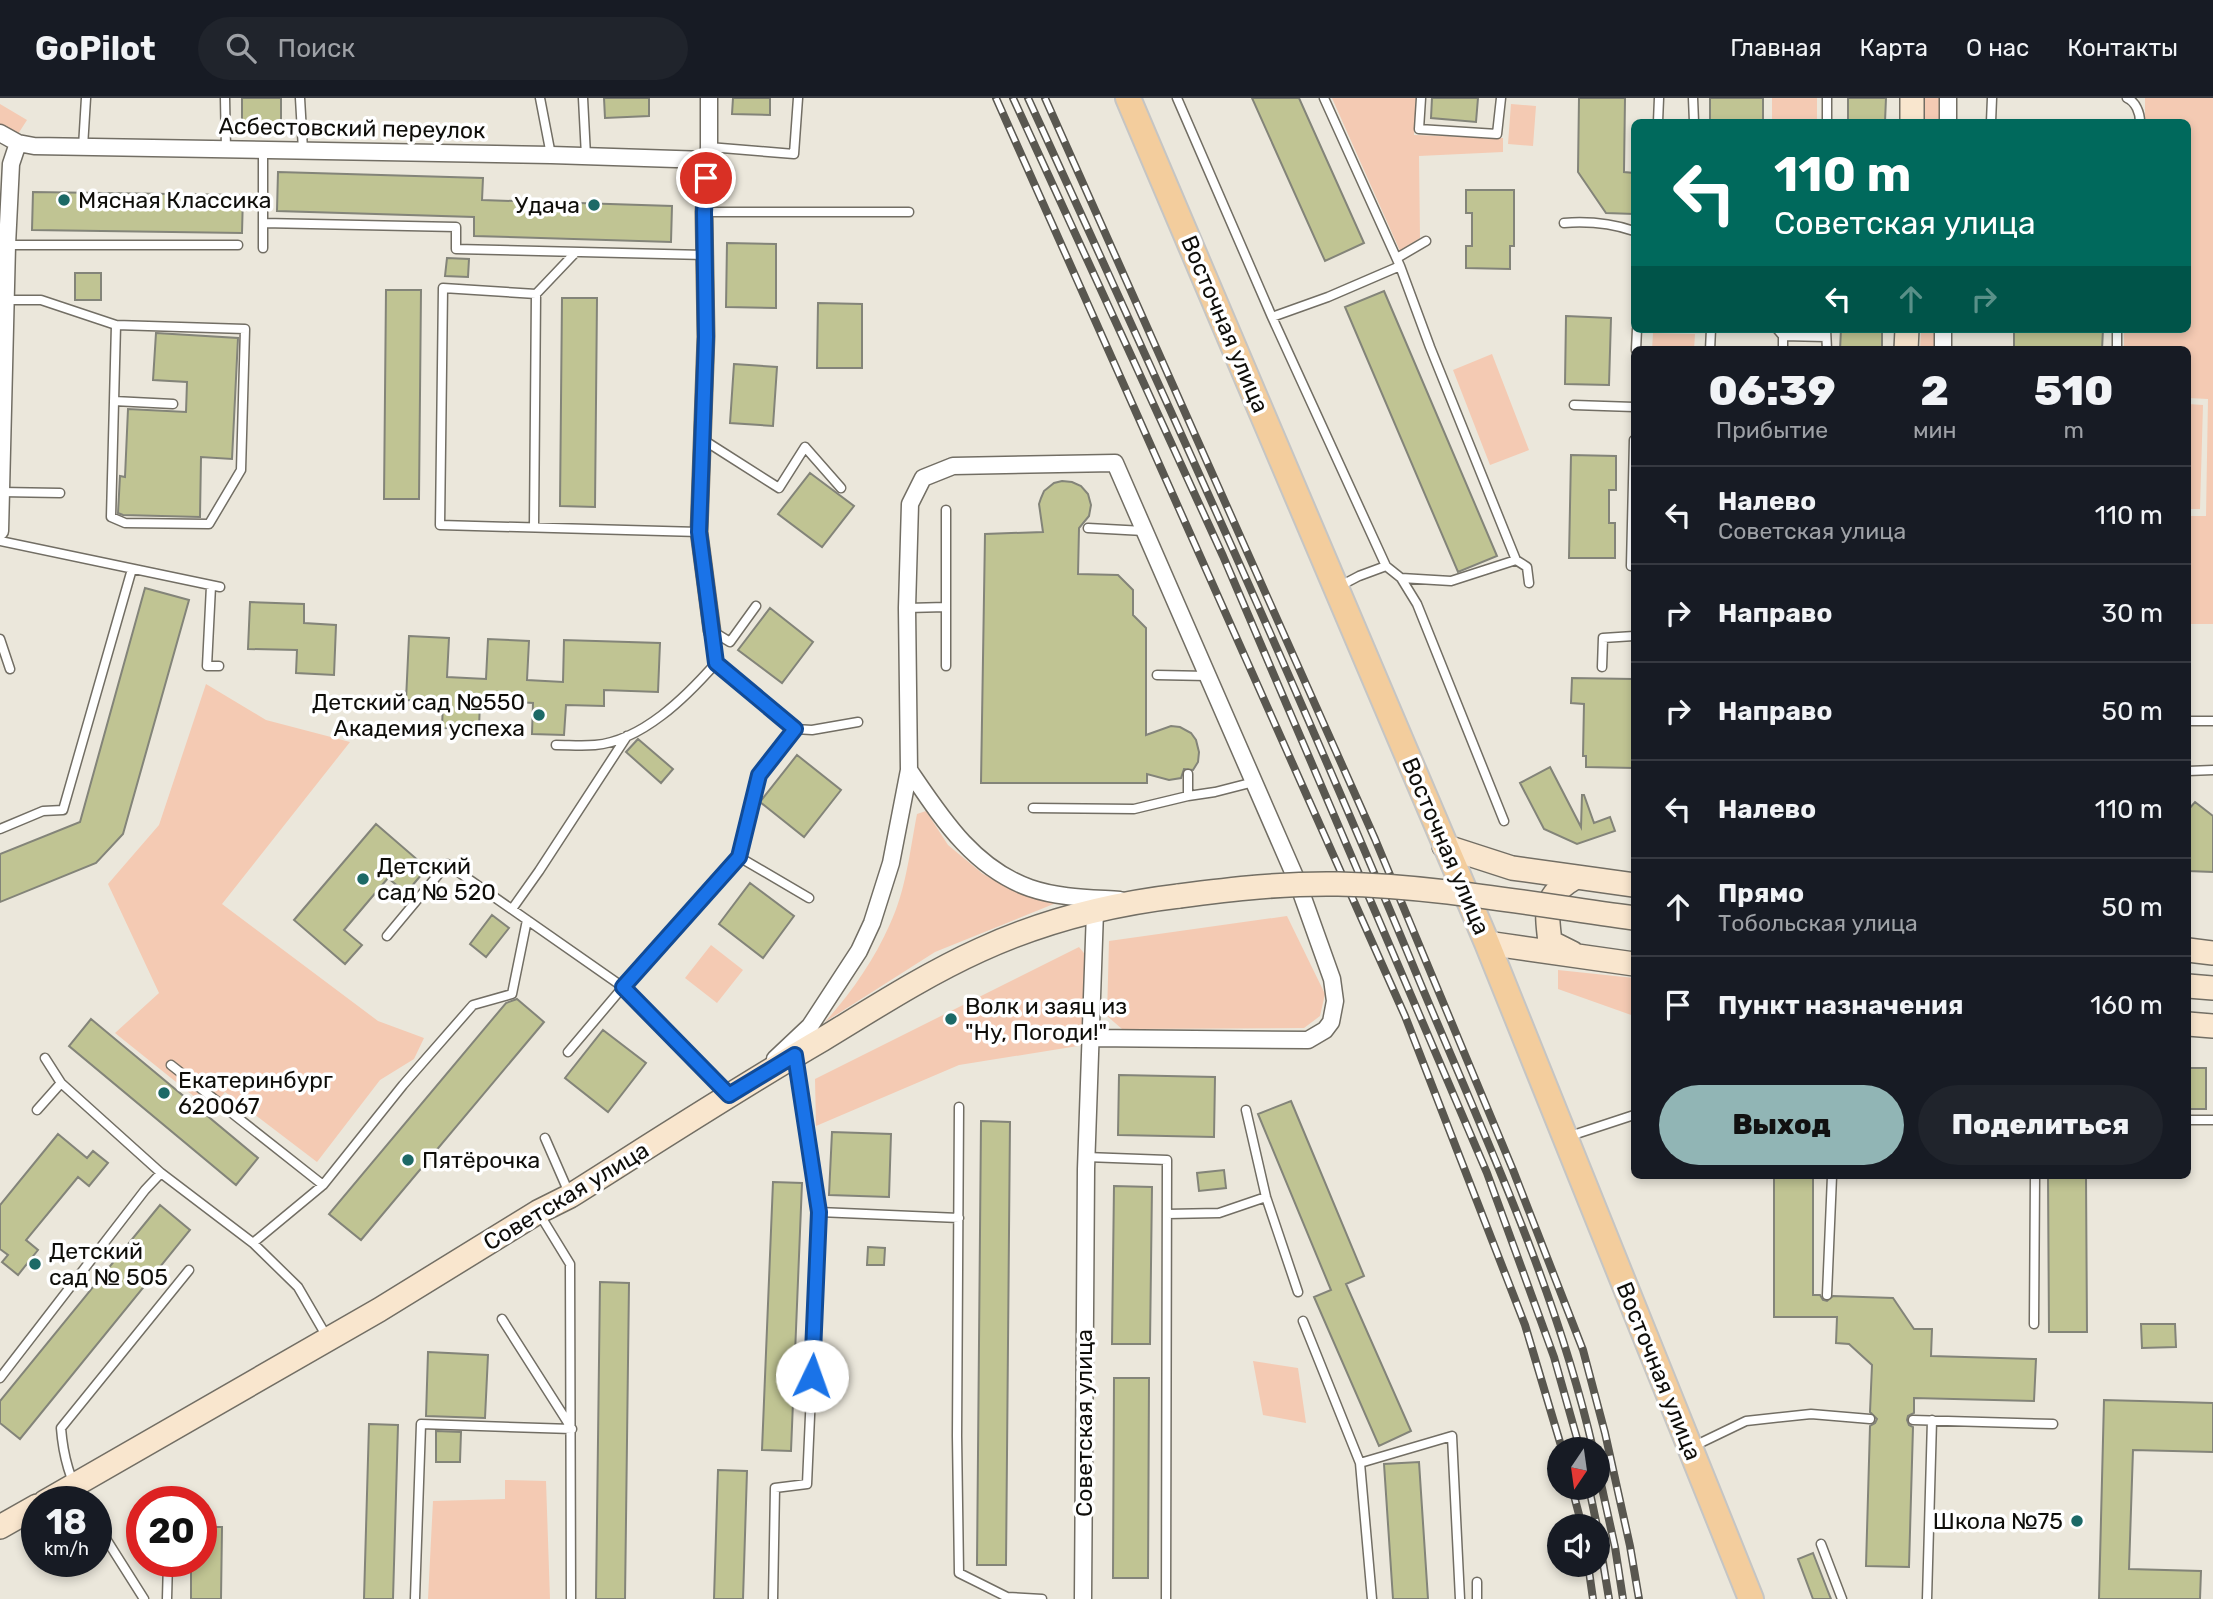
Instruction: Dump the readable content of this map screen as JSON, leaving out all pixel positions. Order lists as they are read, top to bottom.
{
  "streets": {
    "main road": ["Восточная улица", "Советская улица"],
    "street": ["Асбестовский переулок"]
  },
  "places": [
    "Мясная Классика",
    "Удача",
    "Детский сад №550 Академия успеха",
    "Детский сад № 520",
    "Волк и заяц из \"Ну, Погоди!\"",
    "Екатеринбург 620067",
    "Пятёрочка",
    "Детский сад № 505",
    "Школа №75"
  ],
  "north": "bottom",
  "page": {
    "header": "GoPilot",
    "search": "Поиск",
    "nav": [
      "Главная",
      "Карта",
      "О нас",
      "Контакты"
    ],
    "turn": ["110 m", "Советская улица"],
    "eta": [
      "06:39",
      "Прибытие",
      "2",
      "мин",
      "510",
      "m"
    ],
    "list": [
      {
        "name": "Налево",
        "note": "Советская улица",
        "value": "110 m"
      },
      {
        "name": "Направо",
        "value": "30 m"
      },
      {
        "name": "Направо",
        "value": "50 m"
      },
      {
        "name": "Налево",
        "value": "110 m"
      },
      {
        "name": "Прямо",
        "note": "Тобольская улица",
        "value": "50 m"
      },
      {
        "name": "Пункт назначения",
        "value": "160 m"
      }
    ],
    "buttons": ["Выход", "Поделиться"],
    "speed": "18 km/h",
    "limit": "20"
  }
}
